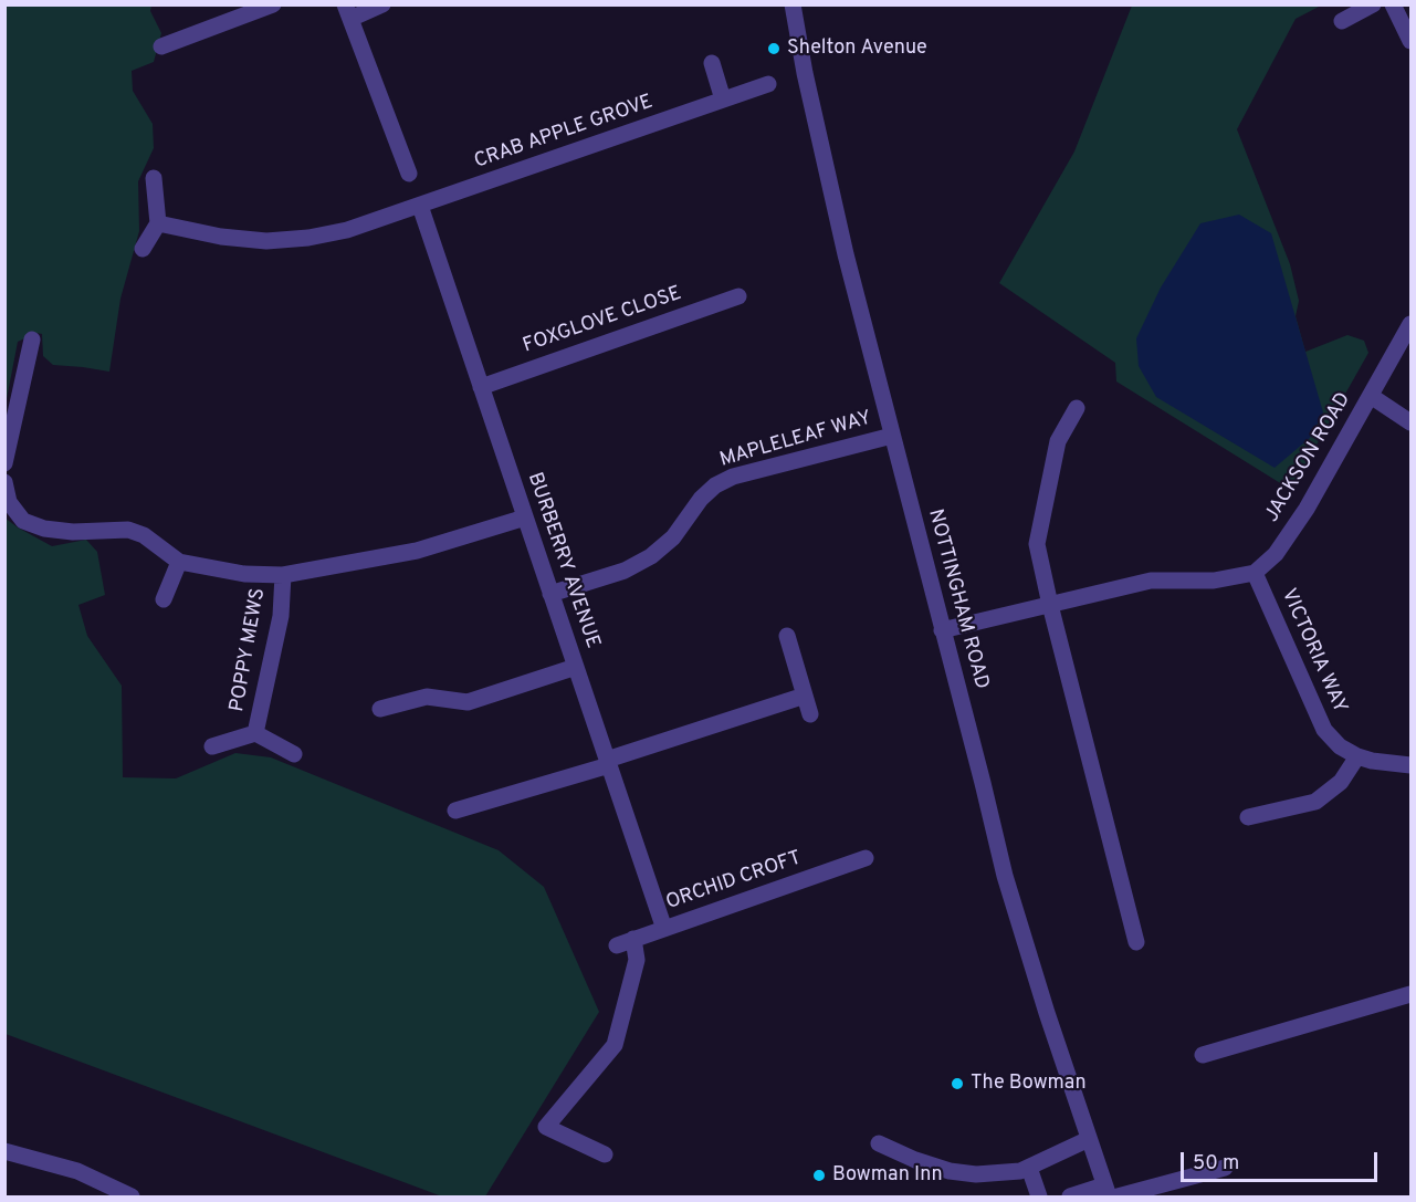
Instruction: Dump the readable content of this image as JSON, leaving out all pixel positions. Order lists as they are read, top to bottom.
{
  "streets": {
    "street": [
      "CRAB APPLE GROVE",
      "FOXGLOVE CLOSE",
      "MAPLELEAF WAY",
      "JACKSON ROAD",
      "BURBERRY AVENUE",
      "NOTTINGHAM ROAD",
      "POPPY MEWS",
      "VICTORIA WAY",
      "ORCHID CROFT"
    ]
  },
  "crossings": [
    ["CRAB APPLE GROVE", "BURBERRY AVENUE"],
    ["FOXGLOVE CLOSE", "BURBERRY AVENUE"],
    ["MAPLELEAF WAY", "BURBERRY AVENUE"],
    ["MAPLELEAF WAY", "NOTTINGHAM ROAD"],
    ["JACKSON ROAD", "VICTORIA WAY"],
    ["BURBERRY AVENUE", "ORCHID CROFT"]
  ],
  "places": ["Shelton Avenue", "The Bowman", "Bowman Inn"],
  "scale_bar": "50 m"
}
